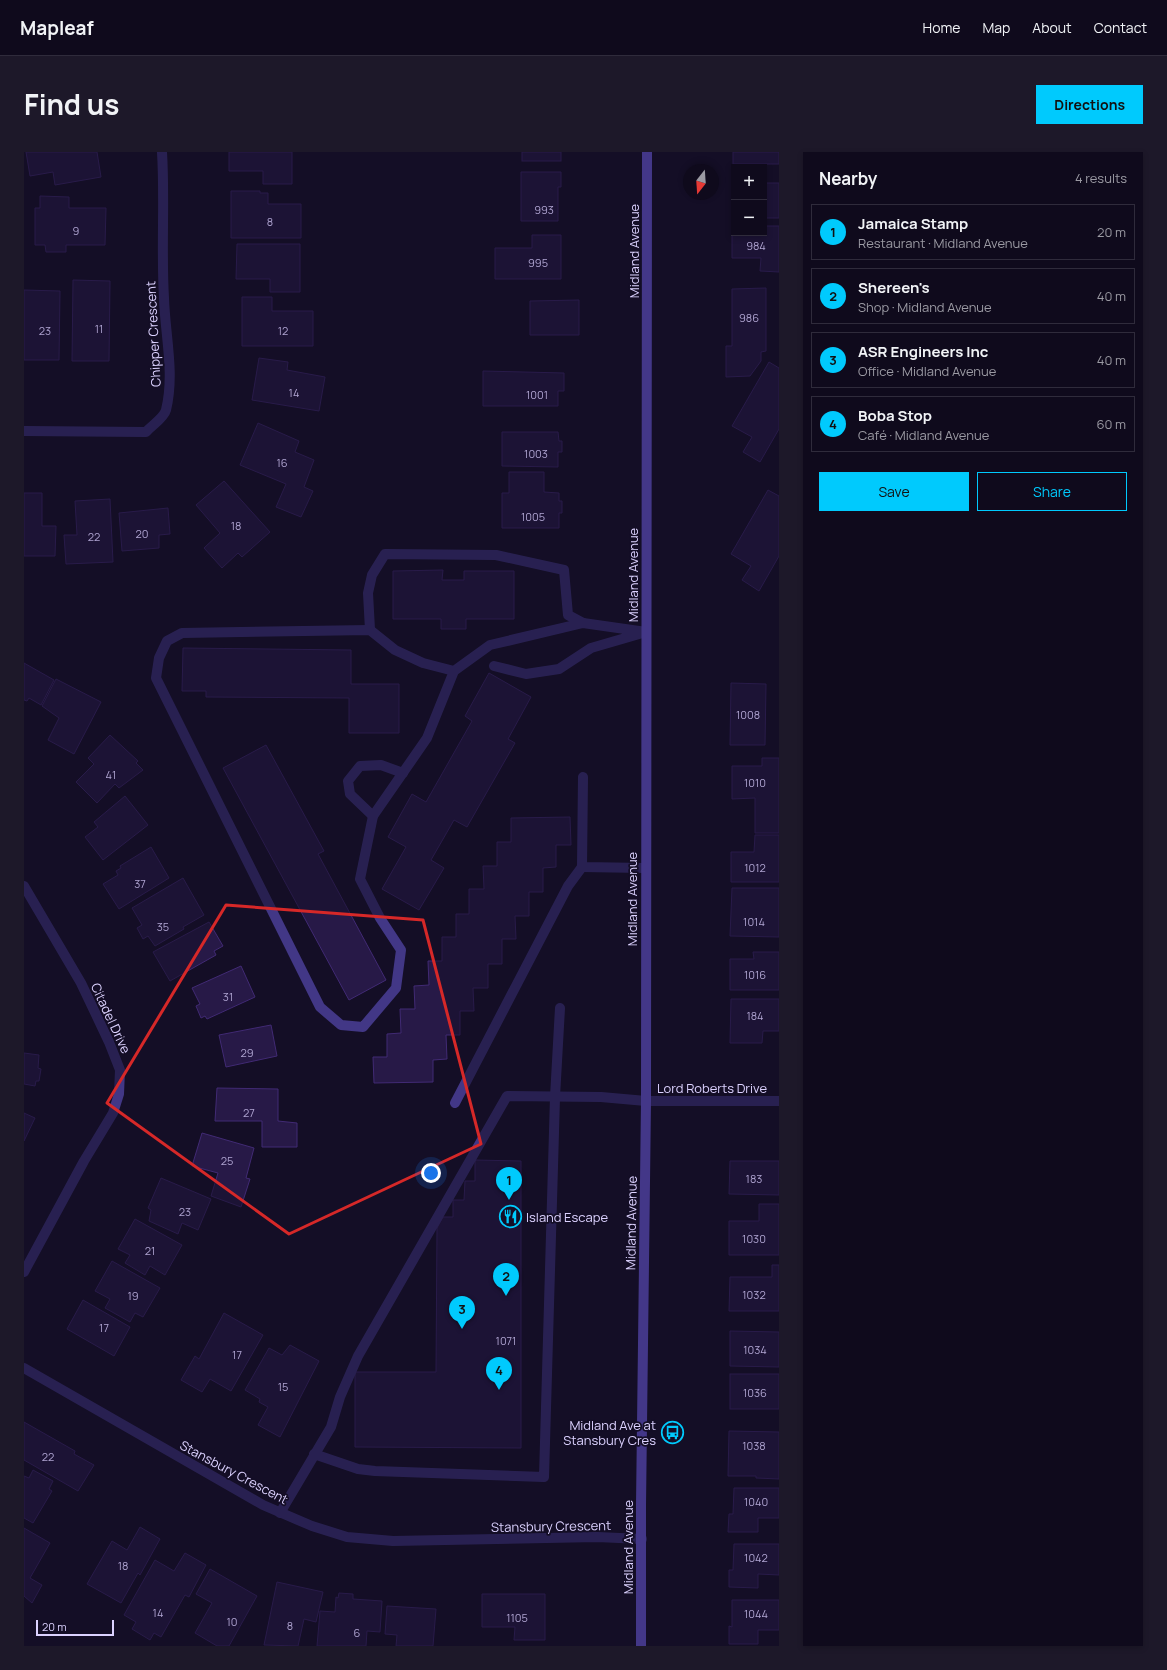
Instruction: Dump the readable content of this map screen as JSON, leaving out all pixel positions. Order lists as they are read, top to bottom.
{
  "streets": {
    "main road": ["Midland Avenue"],
    "street": [
      "Chipper Crescent",
      "Citadel Drive",
      "Lord Roberts Drive",
      "Stansbury Crescent"
    ]
  },
  "crossings": [
    ["Midland Avenue", "Lord Roberts Drive"],
    ["Midland Avenue", "Stansbury Crescent"]
  ],
  "places": {
    "restaurant": ["Island Escape"],
    "bus stop": ["Midland Ave at Stansbury Cres"]
  },
  "house_numbers": [
    "993",
    "8",
    "9",
    "984",
    "995",
    "986",
    "11",
    "23",
    "12",
    "14",
    "1001",
    "1003",
    "16",
    "1005",
    "18",
    "20",
    "22",
    "1008",
    "41",
    "1010",
    "1012",
    "37",
    "1014",
    "35",
    "1016",
    "31",
    "184",
    "29",
    "27",
    "25",
    "183",
    "23",
    "1030",
    "21",
    "1032",
    "19",
    "17",
    "1071",
    "1034",
    "17",
    "15",
    "1036",
    "1038",
    "22",
    "1040",
    "1042",
    "18",
    "14",
    "1044",
    "1105",
    "10",
    "8",
    "6"
  ],
  "scale_bar": "20 m",
  "north": "bottom",
  "page": {
    "header": "Mapleaf",
    "nav": [
      "Home",
      "Map",
      "About",
      "Contact"
    ],
    "title": "Find us",
    "buttons": [
      "Directions",
      ["Save", "Share"]
    ],
    "heading": ["Nearby", "4 results"],
    "map_buttons": ["+", "−"],
    "list": [
      {
        "mark": "1",
        "name": "Jamaica Stamp",
        "note": "Restaurant · Midland Avenue",
        "value": "20 m"
      },
      {
        "mark": "2",
        "name": "Shereen's",
        "note": "Shop · Midland Avenue",
        "value": "40 m"
      },
      {
        "mark": "3",
        "name": "ASR Engineers Inc",
        "note": "Office · Midland Avenue",
        "value": "40 m"
      },
      {
        "mark": "4",
        "name": "Boba Stop",
        "note": "Café · Midland Avenue",
        "value": "60 m"
      }
    ],
    "pins": [
      "1",
      "2",
      "3",
      "4"
    ],
    "scale": "20 m"
  }
}
